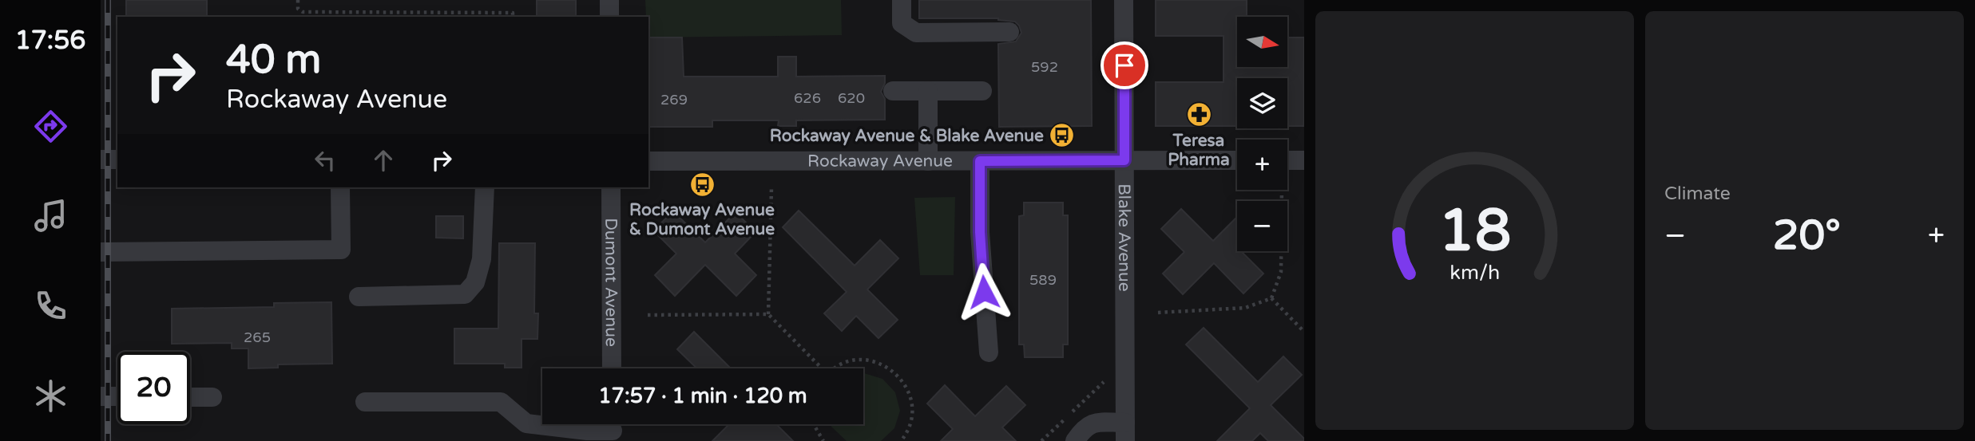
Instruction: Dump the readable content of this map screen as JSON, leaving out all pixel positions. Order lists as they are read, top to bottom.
{
  "streets": {
    "street": ["Rockaway Avenue", "Blake Avenue", "Dumont Avenue"]
  },
  "crossings": [
    ["Rockaway Avenue", "Blake Avenue"]
  ],
  "places": {
    "pharmacy": ["Teresa Pharma"],
    "bus stop": ["Rockaway Avenue & Blake Avenue", "Rockaway Avenue & Dumont Avenue"]
  },
  "house_numbers": [
    "592",
    "626",
    "620",
    "269",
    "589",
    "265"
  ],
  "north": "right",
  "page": {
    "tabs": "17:56",
    "tile": "Climate",
    "map_buttons": ["+", "−"],
    "turn": ["40 m", "Rockaway Avenue"],
    "heat": ["−", "20°", "+"],
    "limit": "20",
    "trip": "17:57 · 1 min · 120 m",
    "gauge": ["18", "km/h"]
  }
}
